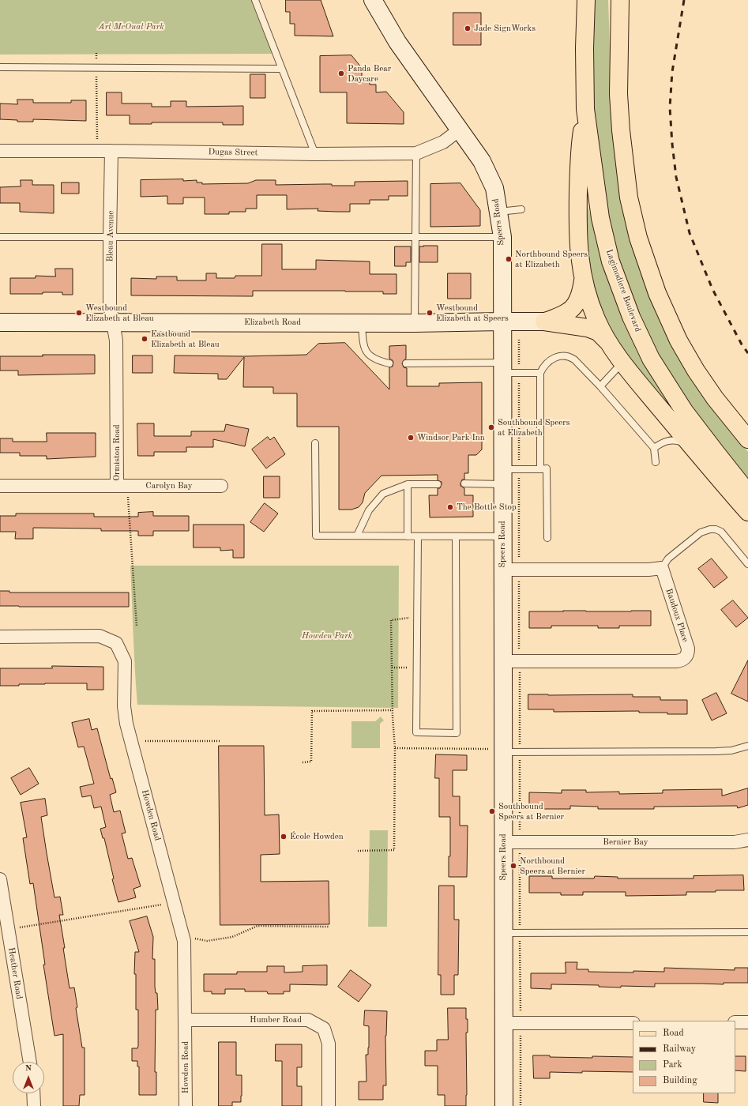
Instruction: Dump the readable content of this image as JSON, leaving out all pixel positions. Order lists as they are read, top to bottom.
{
  "streets": {
    "main road": ["Lagimodiere Boulevard"],
    "street": [
      "Dugas Street",
      "Speers Road",
      "Bleau Avenue",
      "Elizabeth Road",
      "Ormiston Road",
      "Carolyn Bay",
      "Baudoux Place",
      "Howden Road",
      "Bernier Bay",
      "Heather Road",
      "Humber Road"
    ]
  },
  "crossings": [
    ["Dugas Street", "Speers Road"],
    ["Dugas Street", "Bleau Avenue"],
    ["Speers Road", "Elizabeth Road"],
    ["Speers Road", "Baudoux Place"],
    ["Speers Road", "Bernier Bay"],
    ["Bleau Avenue", "Elizabeth Road"],
    ["Bleau Avenue", "Ormiston Road"],
    ["Elizabeth Road", "Ormiston Road"],
    ["Ormiston Road", "Carolyn Bay"],
    ["Howden Road", "Humber Road"]
  ],
  "parks": ["Art McOuat Park", "Howden Park"],
  "places": [
    "Jade SignWorks",
    "Panda Bear Daycare",
    "Northbound Speers at Elizabeth",
    "Westbound Elizabeth at Bleau",
    "Westbound Elizabeth at Speers",
    "Eastbound Elizabeth at Bleau",
    "Southbound Speers at Elizabeth",
    "Windsor Park Inn",
    "The Bottle Stop",
    "Southbound Speers at Bernier",
    "École Howden",
    "Northbound Speers at Bernier"
  ],
  "legend": [
    "Road",
    "Railway",
    "Park",
    "Building"
  ],
  "north": "top"
}
